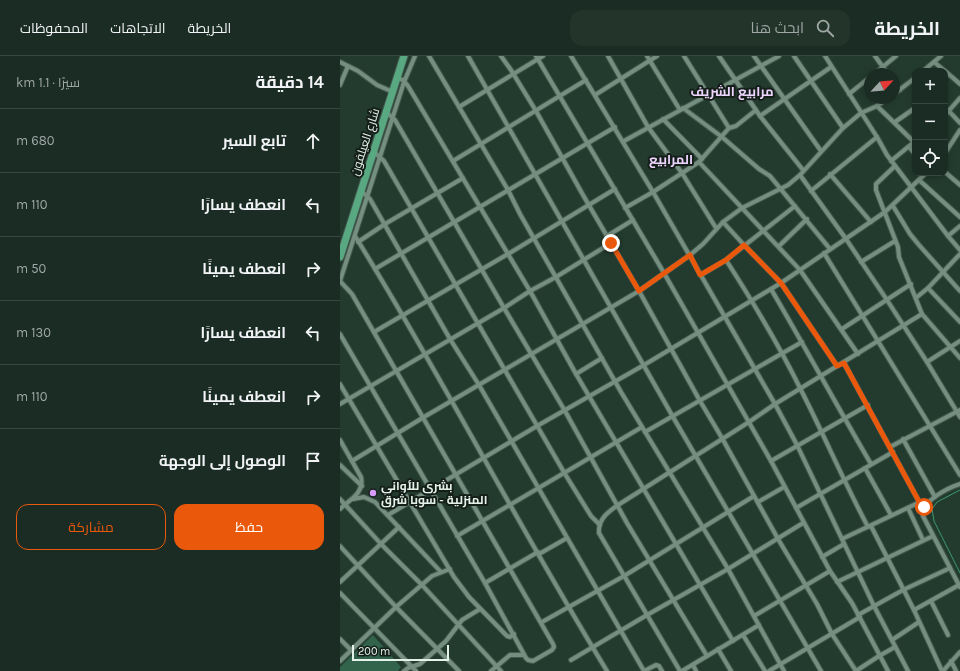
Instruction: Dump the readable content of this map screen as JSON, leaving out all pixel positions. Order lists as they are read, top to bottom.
{
  "streets": {
    "highway": ["شارع العيلفون"]
  },
  "districts": ["مرابيع الشريف", "المرابيع"],
  "places": ["بشرى للأواني المنزلية - سوبا شرق"],
  "scale_bar": "200 m",
  "north": "top right",
  "page": {
    "header": "الخريطة",
    "search": "ابحث هنا",
    "nav": ["الخريطة", "الاتجاهات", "المحفوظات"],
    "heading": ["14 دقيقة", "سيرًا · 1.1 km"],
    "map_buttons": ["+", "−"],
    "list": [
      ["تابع السير", "680 m"],
      ["انعطف يسارًا", "110 m"],
      ["انعطف يمينًا", "50 m"],
      ["انعطف يسارًا", "130 m"],
      ["انعطف يمينًا", "110 m"],
      "الوصول إلى الوجهة"
    ],
    "buttons": ["حفظ", "مشاركة"],
    "scale": "200 m"
  }
}
